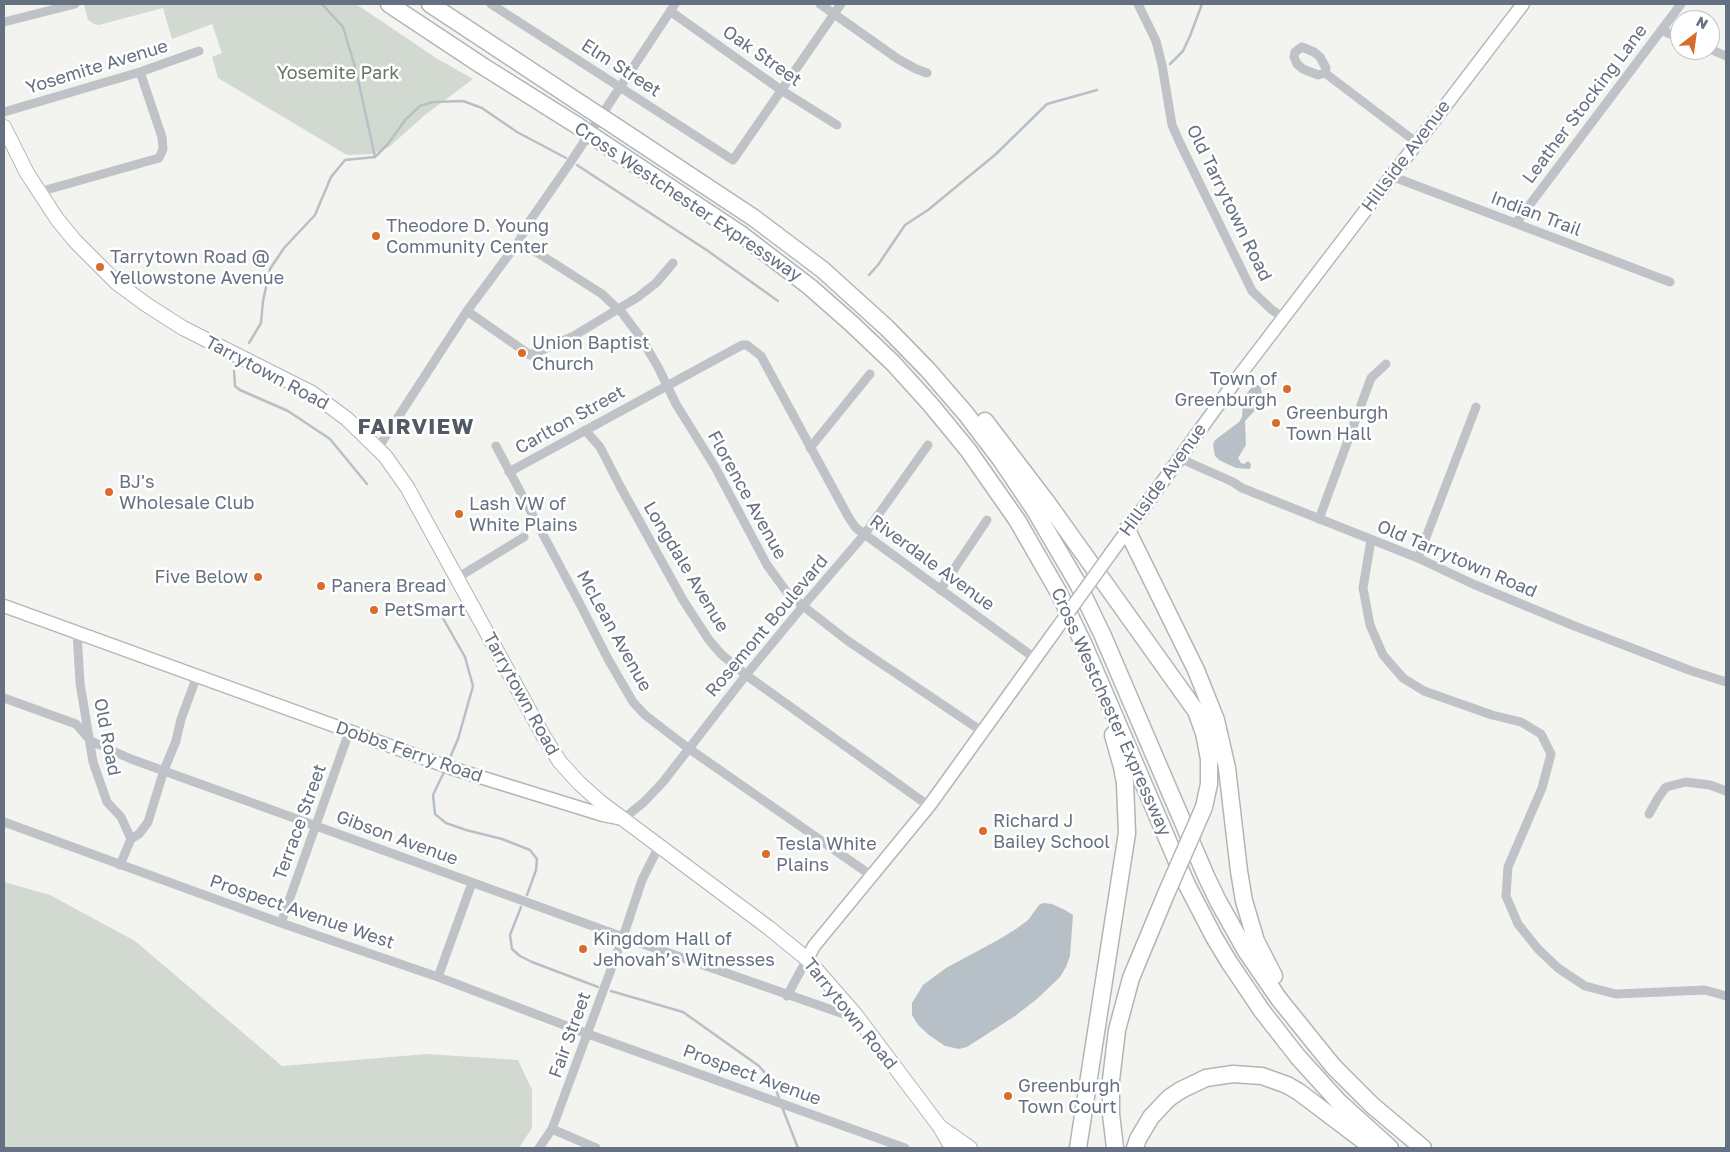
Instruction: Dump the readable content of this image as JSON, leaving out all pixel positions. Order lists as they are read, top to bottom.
{
  "streets": {
    "highway": ["Cross Westchester Expressway"],
    "main road": ["Hillside Avenue", "Tarrytown Road", "Dobbs Ferry Road"],
    "street": [
      "Oak Street",
      "Yosemite Avenue",
      "Elm Street",
      "Leather Stocking Lane",
      "Old Tarrytown Road",
      "Indian Trail",
      "Carlton Street",
      "Florence Avenue",
      "Riverdale Avenue",
      "Longdale Avenue",
      "Rosemont Boulevard",
      "McLean Avenue",
      "Old Road",
      "Terrace Street",
      "Gibson Avenue",
      "Prospect Avenue West",
      "Fair Street",
      "Prospect Avenue"
    ]
  },
  "crossings": [
    ["Oak Street", "Elm Street"],
    ["Leather Stocking Lane", "Indian Trail"],
    ["Hillside Avenue", "Old Tarrytown Road"],
    ["Hillside Avenue", "Indian Trail"],
    ["Hillside Avenue", "Tarrytown Road"],
    ["Hillside Avenue", "Florence Avenue"],
    ["Hillside Avenue", "Riverdale Avenue"],
    ["Hillside Avenue", "Longdale Avenue"],
    ["Hillside Avenue", "McLean Avenue"],
    ["Tarrytown Road", "Rosemont Boulevard"],
    ["Tarrytown Road", "Dobbs Ferry Road"],
    ["Tarrytown Road", "Gibson Avenue"],
    ["Tarrytown Road", "Fair Street"],
    ["Carlton Street", "Florence Avenue"],
    ["Carlton Street", "Riverdale Avenue"],
    ["Carlton Street", "Longdale Avenue"],
    ["Carlton Street", "McLean Avenue"],
    ["Florence Avenue", "Rosemont Boulevard"],
    ["Riverdale Avenue", "Rosemont Boulevard"],
    ["Longdale Avenue", "Rosemont Boulevard"],
    ["Rosemont Boulevard", "McLean Avenue"],
    ["Rosemont Boulevard", "Dobbs Ferry Road"],
    ["Old Road", "Dobbs Ferry Road"],
    ["Old Road", "Gibson Avenue"],
    ["Dobbs Ferry Road", "Terrace Street"],
    ["Terrace Street", "Gibson Avenue"],
    ["Terrace Street", "Prospect Avenue West"],
    ["Gibson Avenue", "Fair Street"],
    ["Prospect Avenue West", "Fair Street"],
    ["Prospect Avenue West", "Prospect Avenue"],
    ["Fair Street", "Prospect Avenue"]
  ],
  "districts": ["FAIRVIEW"],
  "parks": ["Yosemite Park"],
  "places": [
    "Theodore D. Young Community Center",
    "Tarrytown Road @ Yellowstone Avenue",
    "Union Baptist Church",
    "Town of Greenburgh",
    "Greenburgh Town Hall",
    "BJ's Wholesale Club",
    "Lash VW of White Plains",
    "Five Below",
    "Panera Bread",
    "PetSmart",
    "Richard J Bailey School",
    "Tesla White Plains",
    "Kingdom Hall of Jehovah’s Witnesses",
    "Greenburgh Town Court"
  ],
  "north": "top right"
}
